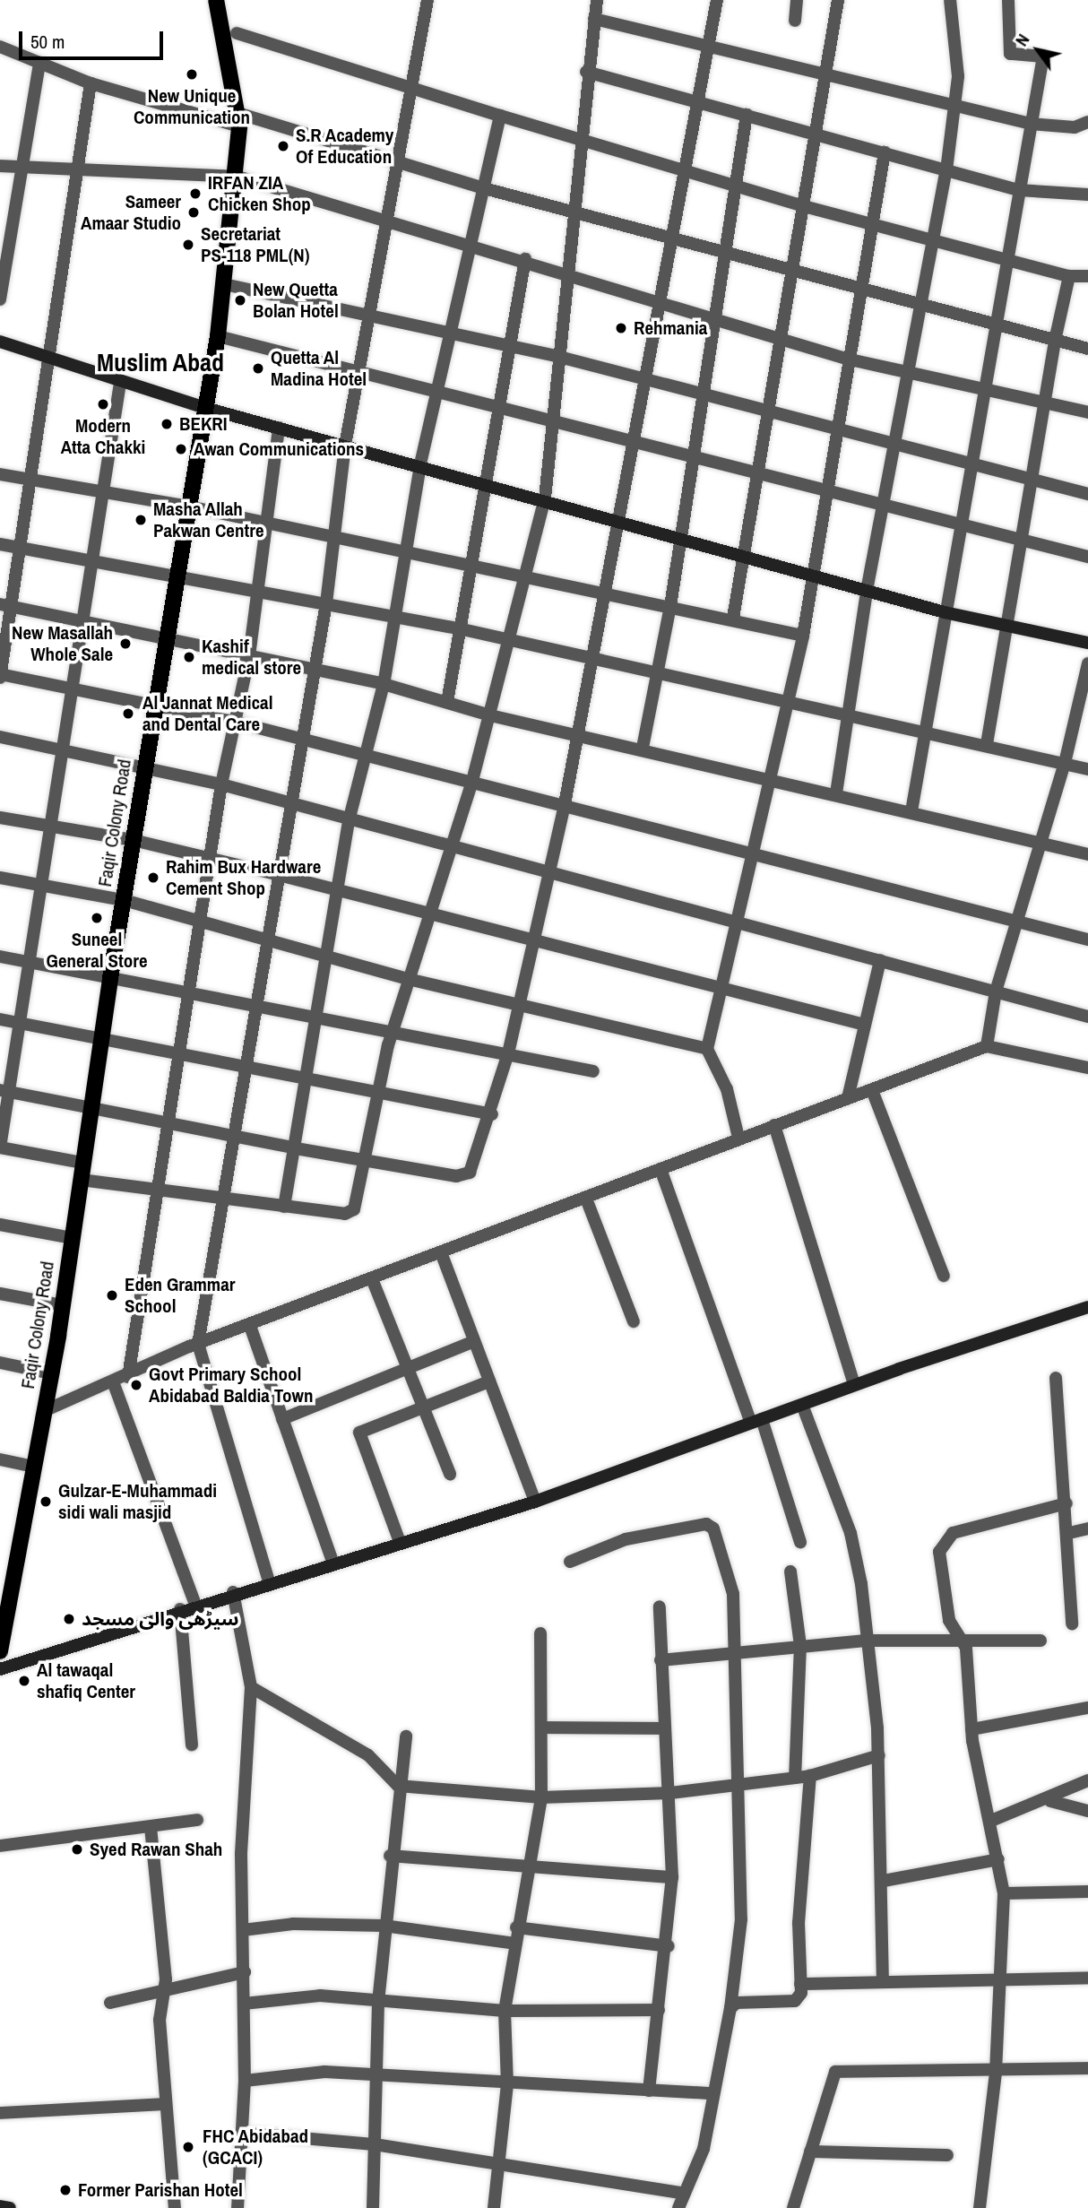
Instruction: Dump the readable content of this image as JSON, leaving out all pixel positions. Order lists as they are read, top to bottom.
{
  "streets": {
    "main road": ["Faqir Colony Road"]
  },
  "districts": ["Muslim Abad"],
  "places": [
    "New Unique Communication",
    "S.R Academy Of Education",
    "IRFAN ZIA Chicken Shop",
    "Sameer Amaar Studio",
    "Secretariat PS-118 PML(N)",
    "New Quetta Bolan Hotel",
    "Rehmania",
    "Quetta Al Madina Hotel",
    "Modern Atta Chakki",
    "BEKRI",
    "Awan Communications",
    "Masha Allah Pakwan Centre",
    "New Masallah Whole Sale",
    "Kashif medical store",
    "Al Jannat Medical and Dental Care",
    "Rahim Bux Hardware Cement Shop",
    "Suneel General Store",
    "Eden Grammar School",
    "Govt Primary School Abidabad Baldia Town",
    "Gulzar-E-Muhammadi sidi wali masjid",
    "سیڑھی والی مسجد",
    "Al tawaqal shafiq Center",
    "Syed Rawan Shah",
    "FHC Abidabad (GCACI)",
    "Former Parishan Hotel"
  ],
  "scale_bar": "50 m",
  "north": "top left"
}
